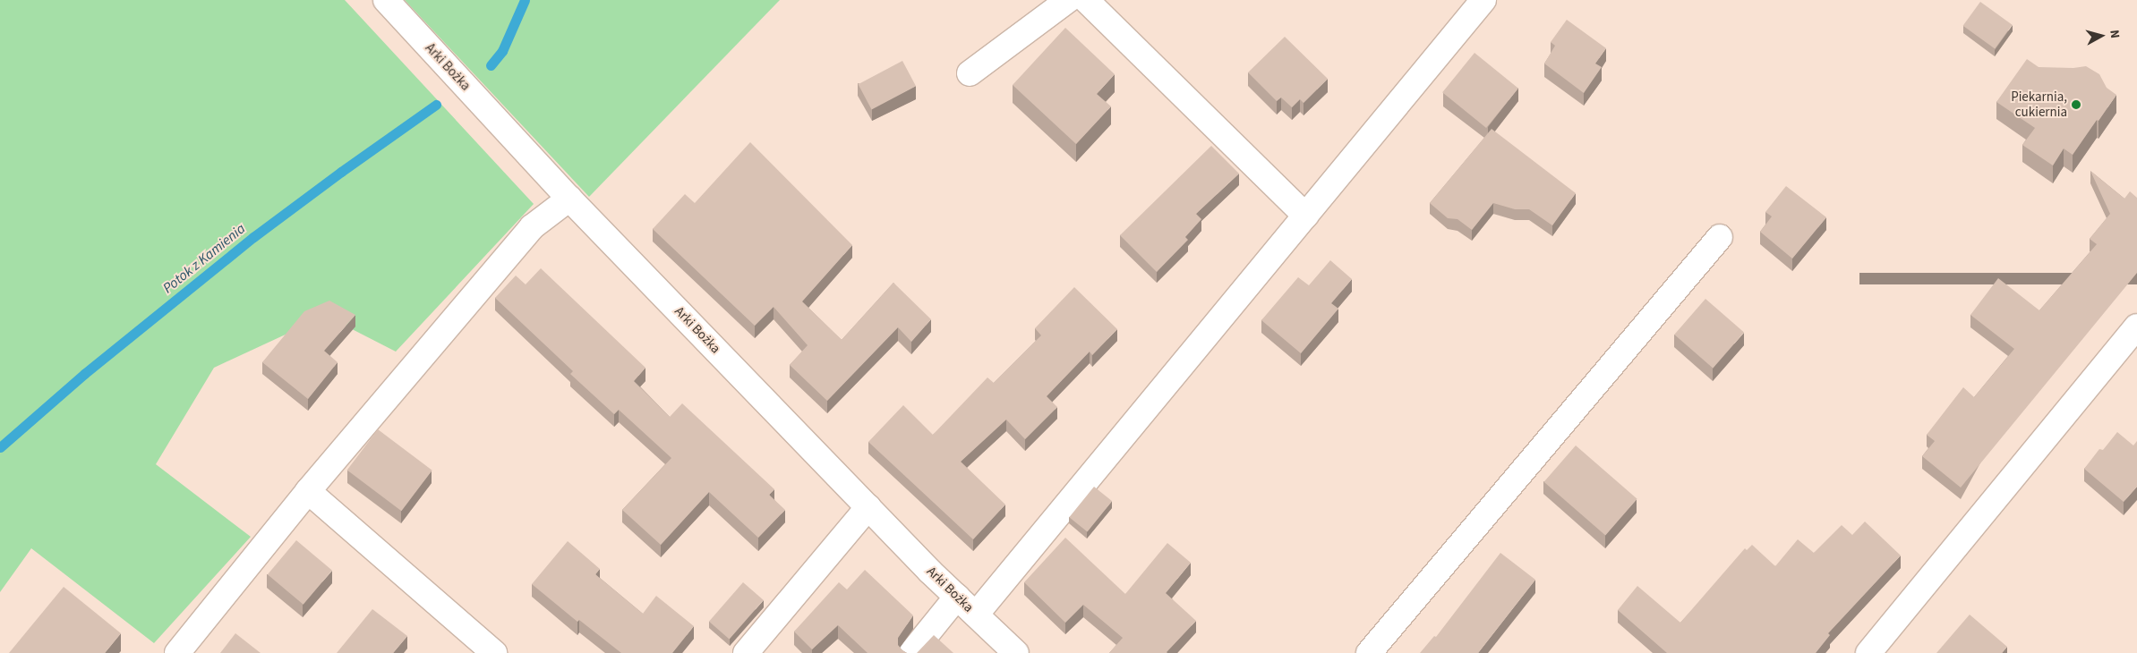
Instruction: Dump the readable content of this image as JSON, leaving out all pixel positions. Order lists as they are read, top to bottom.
{
  "streets": {
    "street": ["Arki Bożka"]
  },
  "water": ["Potok z Kamienia"],
  "places": ["Piekarnia, cukiernia"],
  "north": "right"
}
